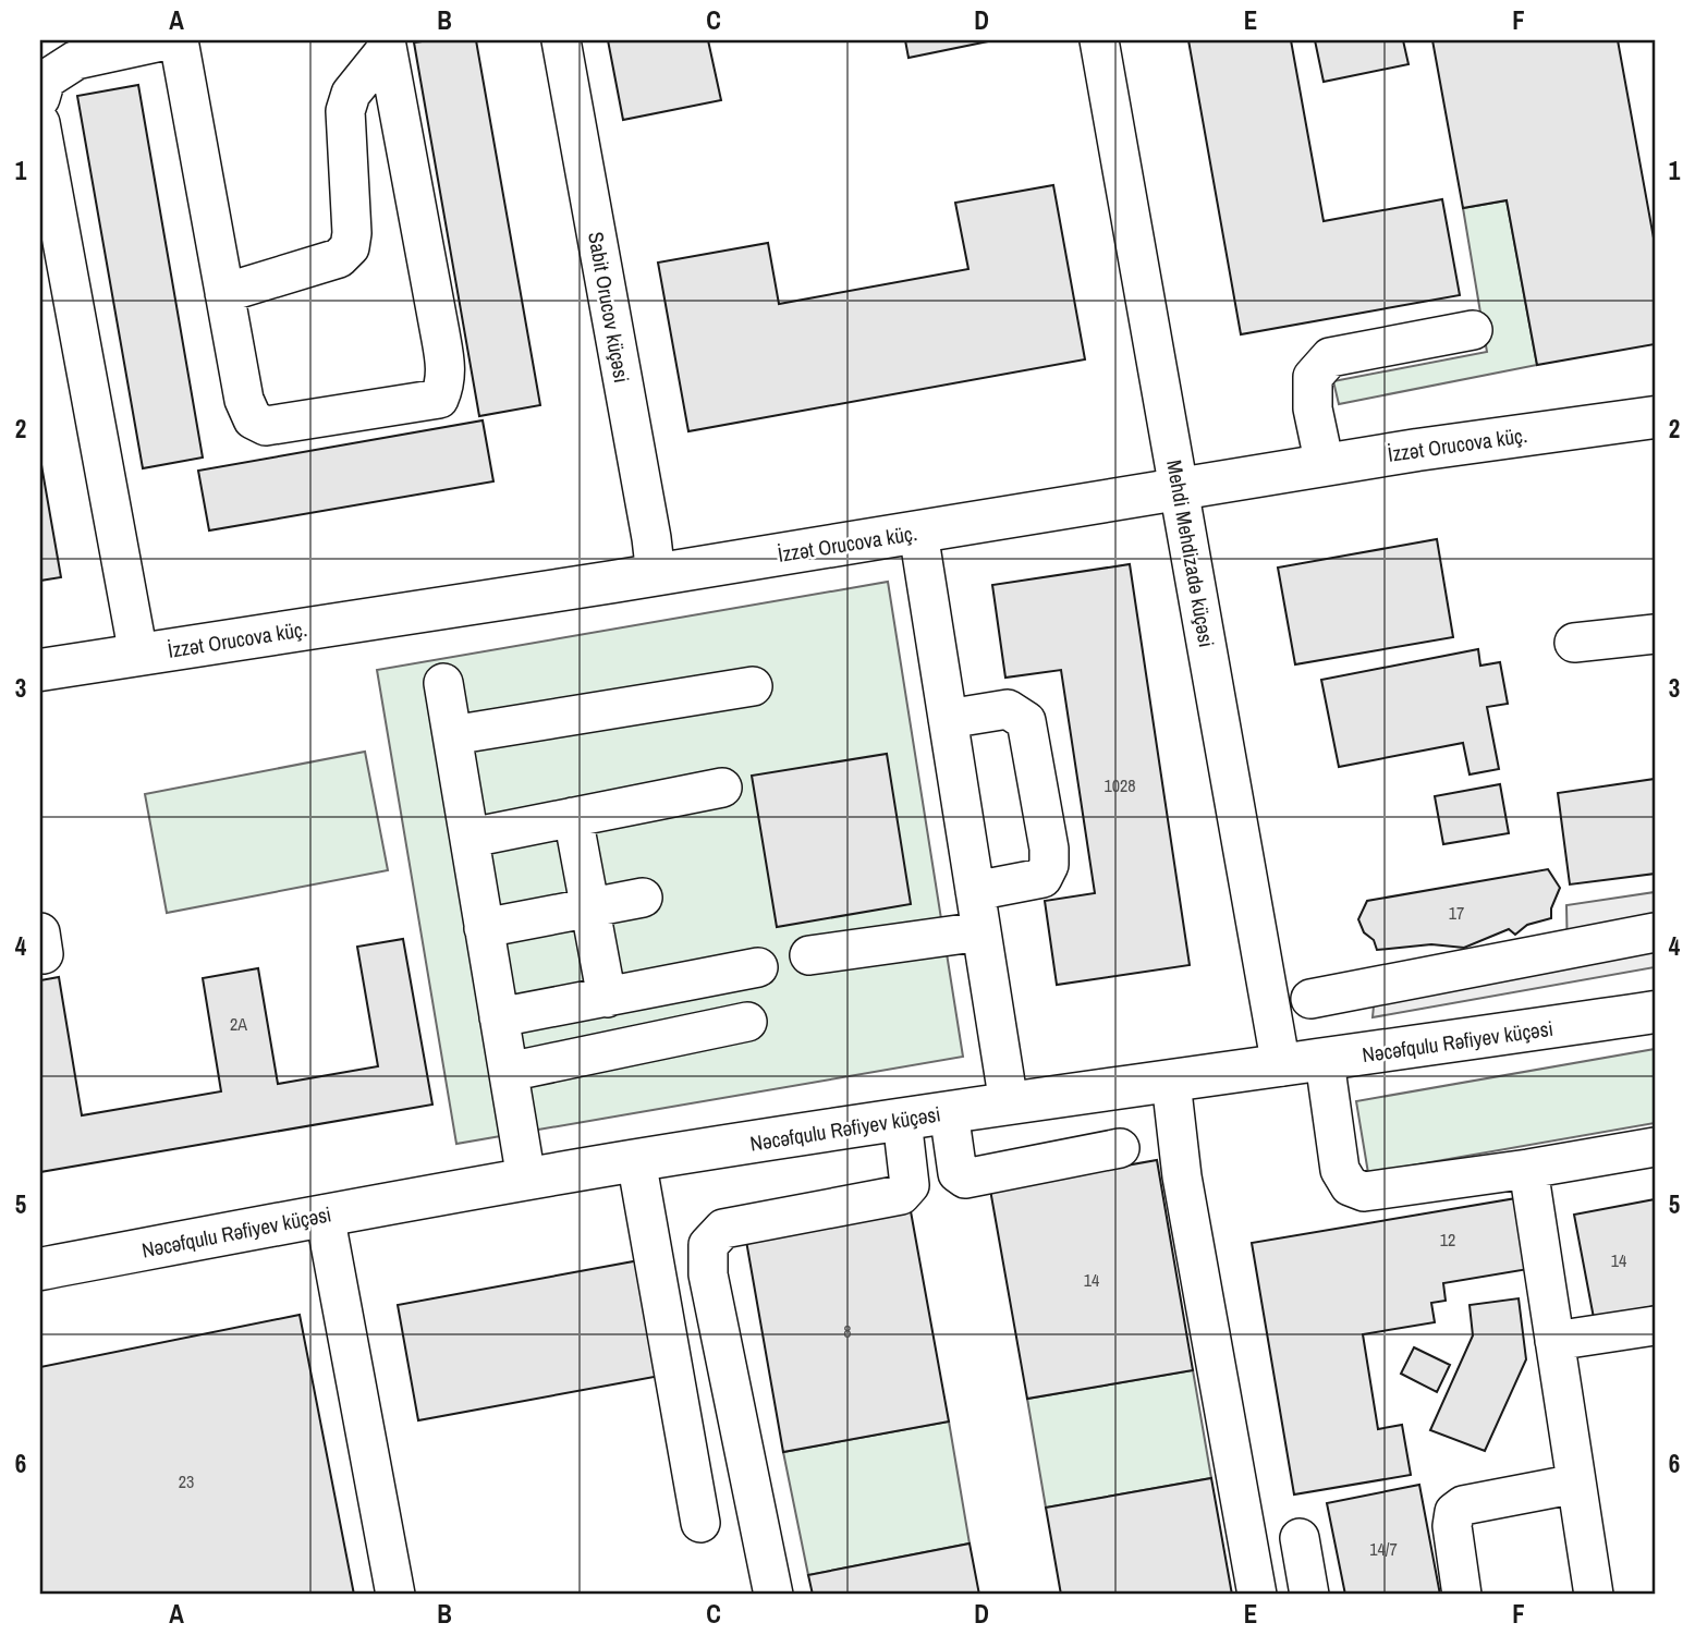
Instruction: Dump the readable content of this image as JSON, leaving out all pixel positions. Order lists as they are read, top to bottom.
{
  "streets": {
    "main road": ["İzzət Orucova küç.", "Nəcəfqulu Rəfiyev küçəsi"],
    "street": ["Sabit Orucov küçəsi", "Mehdi Mehdizadə küçəsi"]
  },
  "crossings": [
    ["Sabit Orucov küçəsi", "İzzət Orucova küç."],
    ["İzzət Orucova küç.", "Mehdi Mehdizadə küçəsi"],
    ["Mehdi Mehdizadə küçəsi", "Nəcəfqulu Rəfiyev küçəsi"]
  ],
  "house_numbers": [
    "1028",
    "17",
    "2A",
    "12",
    "14",
    "14",
    "8",
    "23",
    "14/7"
  ],
  "grid": {
    "columns": [
      "A",
      "B",
      "C",
      "D",
      "E",
      "F"
    ],
    "rows": [
      "1",
      "2",
      "3",
      "4",
      "5",
      "6"
    ]
  }
}
